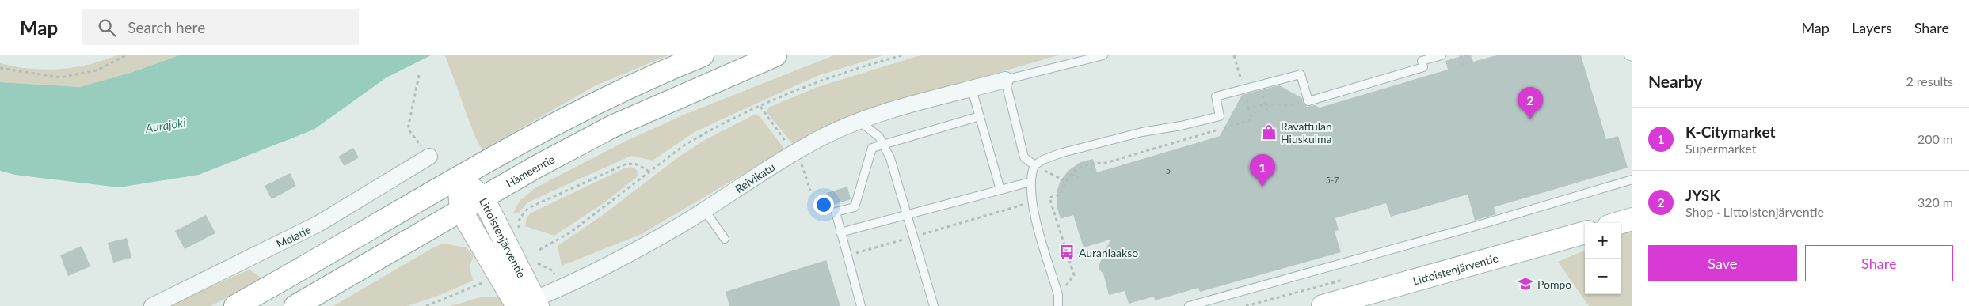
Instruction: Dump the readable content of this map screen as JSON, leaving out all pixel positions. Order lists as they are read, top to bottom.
{
  "streets": {
    "main road": ["Hämeentie", "Littoistenjärventie"],
    "street": ["Reivikatu", "Melatie"]
  },
  "crossings": [
    ["Hämeentie", "Littoistenjärventie"],
    ["Reivikatu", "Littoistenjärventie"]
  ],
  "water": ["Aurajoki"],
  "places": {
    "shop": ["Ravattulan Hiuskulma"],
    "bus stop": ["Auranlaakso"],
    "school or university": ["Pompo"]
  },
  "house_numbers": ["5", "5-7"],
  "page": {
    "header": "Map",
    "search": "Search here",
    "nav": ["Map", "Layers", "Share"],
    "heading": ["Nearby", "2 results"],
    "pins": ["2", "1"],
    "list": [
      {
        "mark": "1",
        "name": "K-Citymarket",
        "note": "Supermarket",
        "value": "200 m"
      },
      {
        "mark": "2",
        "name": "JYSK",
        "note": "Shop · Littoistenjärventie",
        "value": "320 m"
      }
    ],
    "map_buttons": ["+", "−"],
    "buttons": ["Save", "Share"]
  }
}
